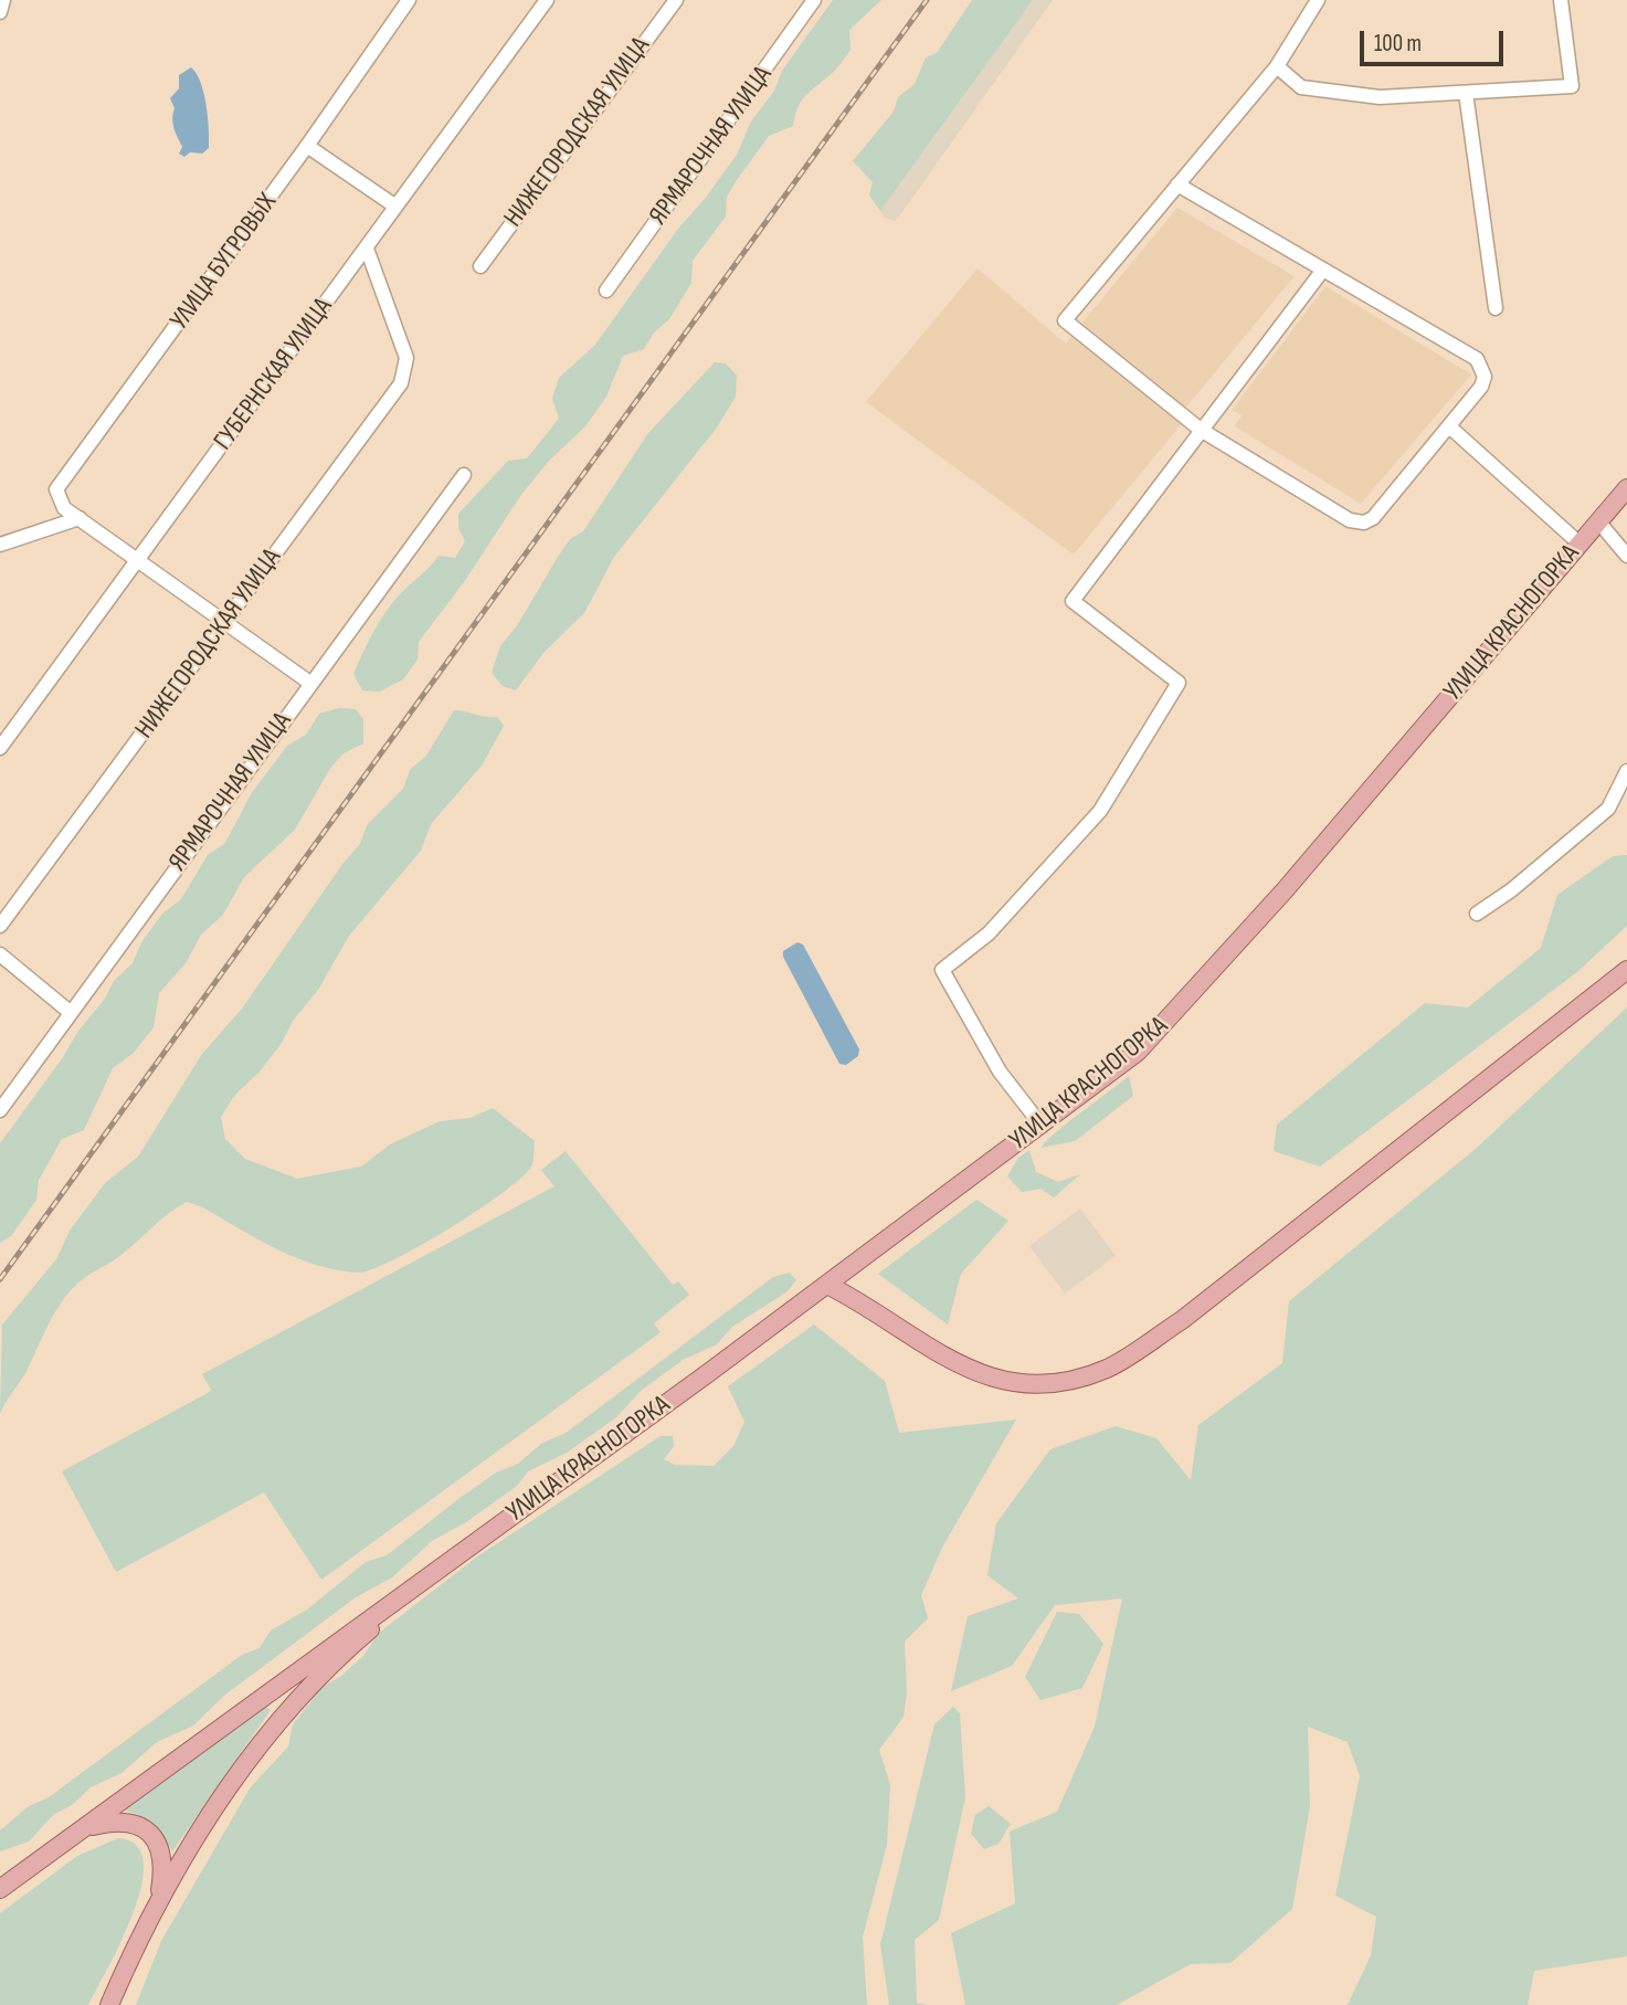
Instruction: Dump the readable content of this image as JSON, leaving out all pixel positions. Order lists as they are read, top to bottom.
{
  "streets": {
    "main road": ["УЛИЦА КРАСНОГОРКА"],
    "street": [
      "НИЖЕГОРОДСКАЯ УЛИЦА",
      "ЯРМАРОЧНАЯ УЛИЦА",
      "УЛИЦА БУГРОВЫХ",
      "ГУБЕРНСКАЯ УЛИЦА"
    ]
  },
  "crossings": [
    ["НИЖЕГОРОДСКАЯ УЛИЦА", "ГУБЕРНСКАЯ УЛИЦА"]
  ],
  "scale_bar": "100 m"
}
